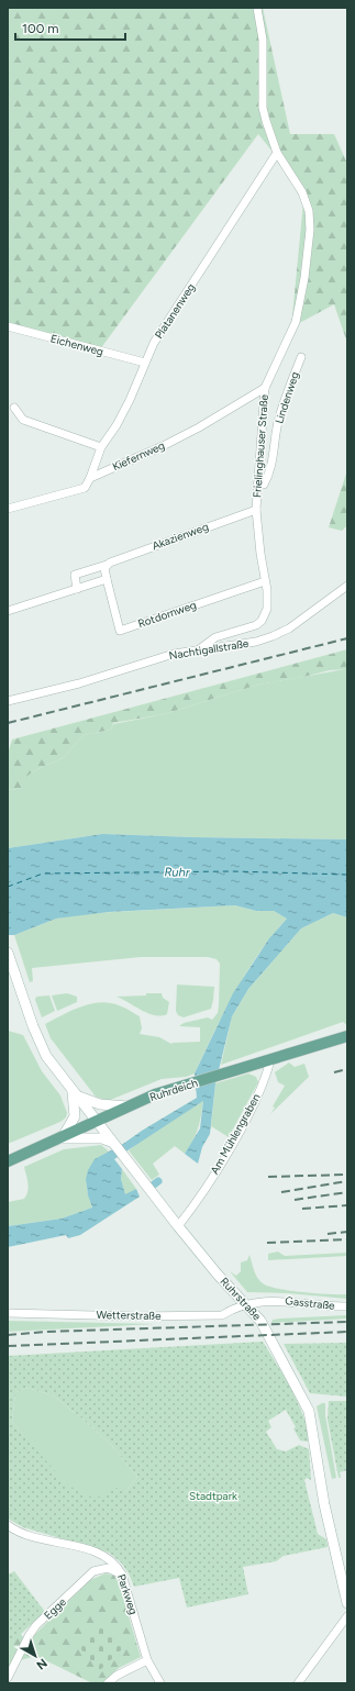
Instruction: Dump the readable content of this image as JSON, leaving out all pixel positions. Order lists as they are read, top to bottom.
{
  "streets": {
    "main road": ["Ruhrdeich", "Ruhrstraße"],
    "street": [
      "Platanenweg",
      "Eichenweg",
      "Lindenweg",
      "Frielinghauser Straße",
      "Kiefernweg",
      "Akazienweg",
      "Rotdornweg",
      "Nachtigallstraße",
      "Am Mühlengraben",
      "Gasstraße",
      "Wetterstraße",
      "Parkweg",
      "Egge"
    ]
  },
  "crossings": [
    ["Platanenweg", "Eichenweg"],
    ["Platanenweg", "Frielinghauser Straße"],
    ["Platanenweg", "Kiefernweg"],
    ["Lindenweg", "Frielinghauser Straße"],
    ["Frielinghauser Straße", "Kiefernweg"],
    ["Frielinghauser Straße", "Akazienweg"],
    ["Frielinghauser Straße", "Rotdornweg"],
    ["Frielinghauser Straße", "Nachtigallstraße"],
    ["Ruhrdeich", "Am Mühlengraben"],
    ["Ruhrdeich", "Ruhrstraße"],
    ["Am Mühlengraben", "Ruhrstraße"],
    ["Ruhrstraße", "Gasstraße"],
    ["Ruhrstraße", "Wetterstraße"],
    ["Gasstraße", "Wetterstraße"],
    ["Parkweg", "Egge"]
  ],
  "water": ["Ruhr"],
  "parks": ["Stadtpark"],
  "scale_bar": "100 m",
  "north": "bottom right"
}
